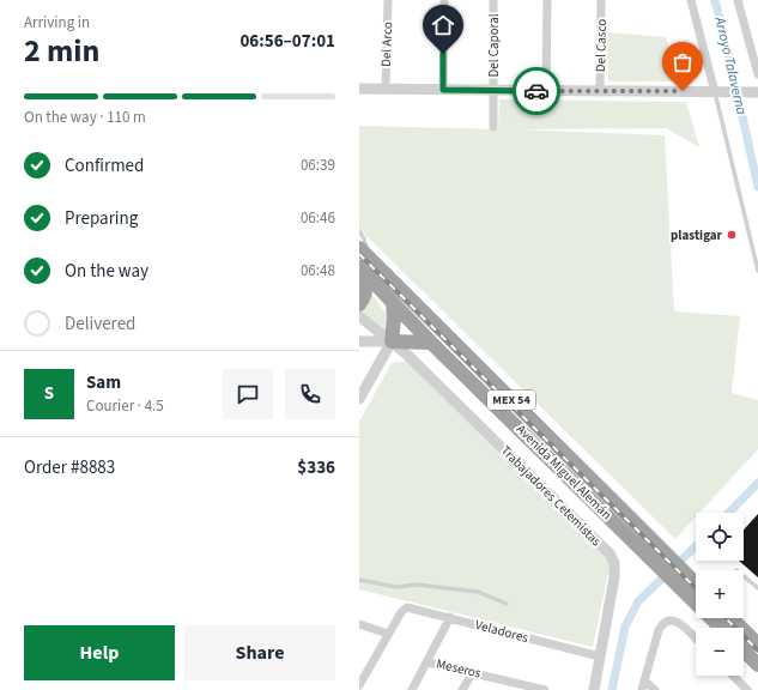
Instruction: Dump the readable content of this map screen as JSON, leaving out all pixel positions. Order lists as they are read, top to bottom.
{
  "streets": {
    "highway": ["MEX 54", "Avenida Miguel Alemán"],
    "street": [
      "Del Arco",
      "Del Caporal",
      "Del Casco",
      "Trabajadores Cetemistas",
      "Veladores",
      "Meseros"
    ]
  },
  "crossings": [
    ["Trabajadores Cetemistas", "Veladores"]
  ],
  "water": ["Arroyo Talaverna"],
  "places": ["plastigar"],
  "page": {
    "heading": ["2 min", "Arriving in", "06:56–07:01"],
    "panel": [
      "Sam",
      "Courier · 4.5",
      "Order #8883",
      "$336"
    ],
    "bar": "On the way · 110 m",
    "list": [
      ["Confirmed", "06:39"],
      ["Preparing", "06:46"],
      ["On the way", "06:48"],
      "Delivered"
    ],
    "round": "S",
    "map_buttons": ["+", "−"],
    "buttons": ["Help", "Share"]
  }
}
